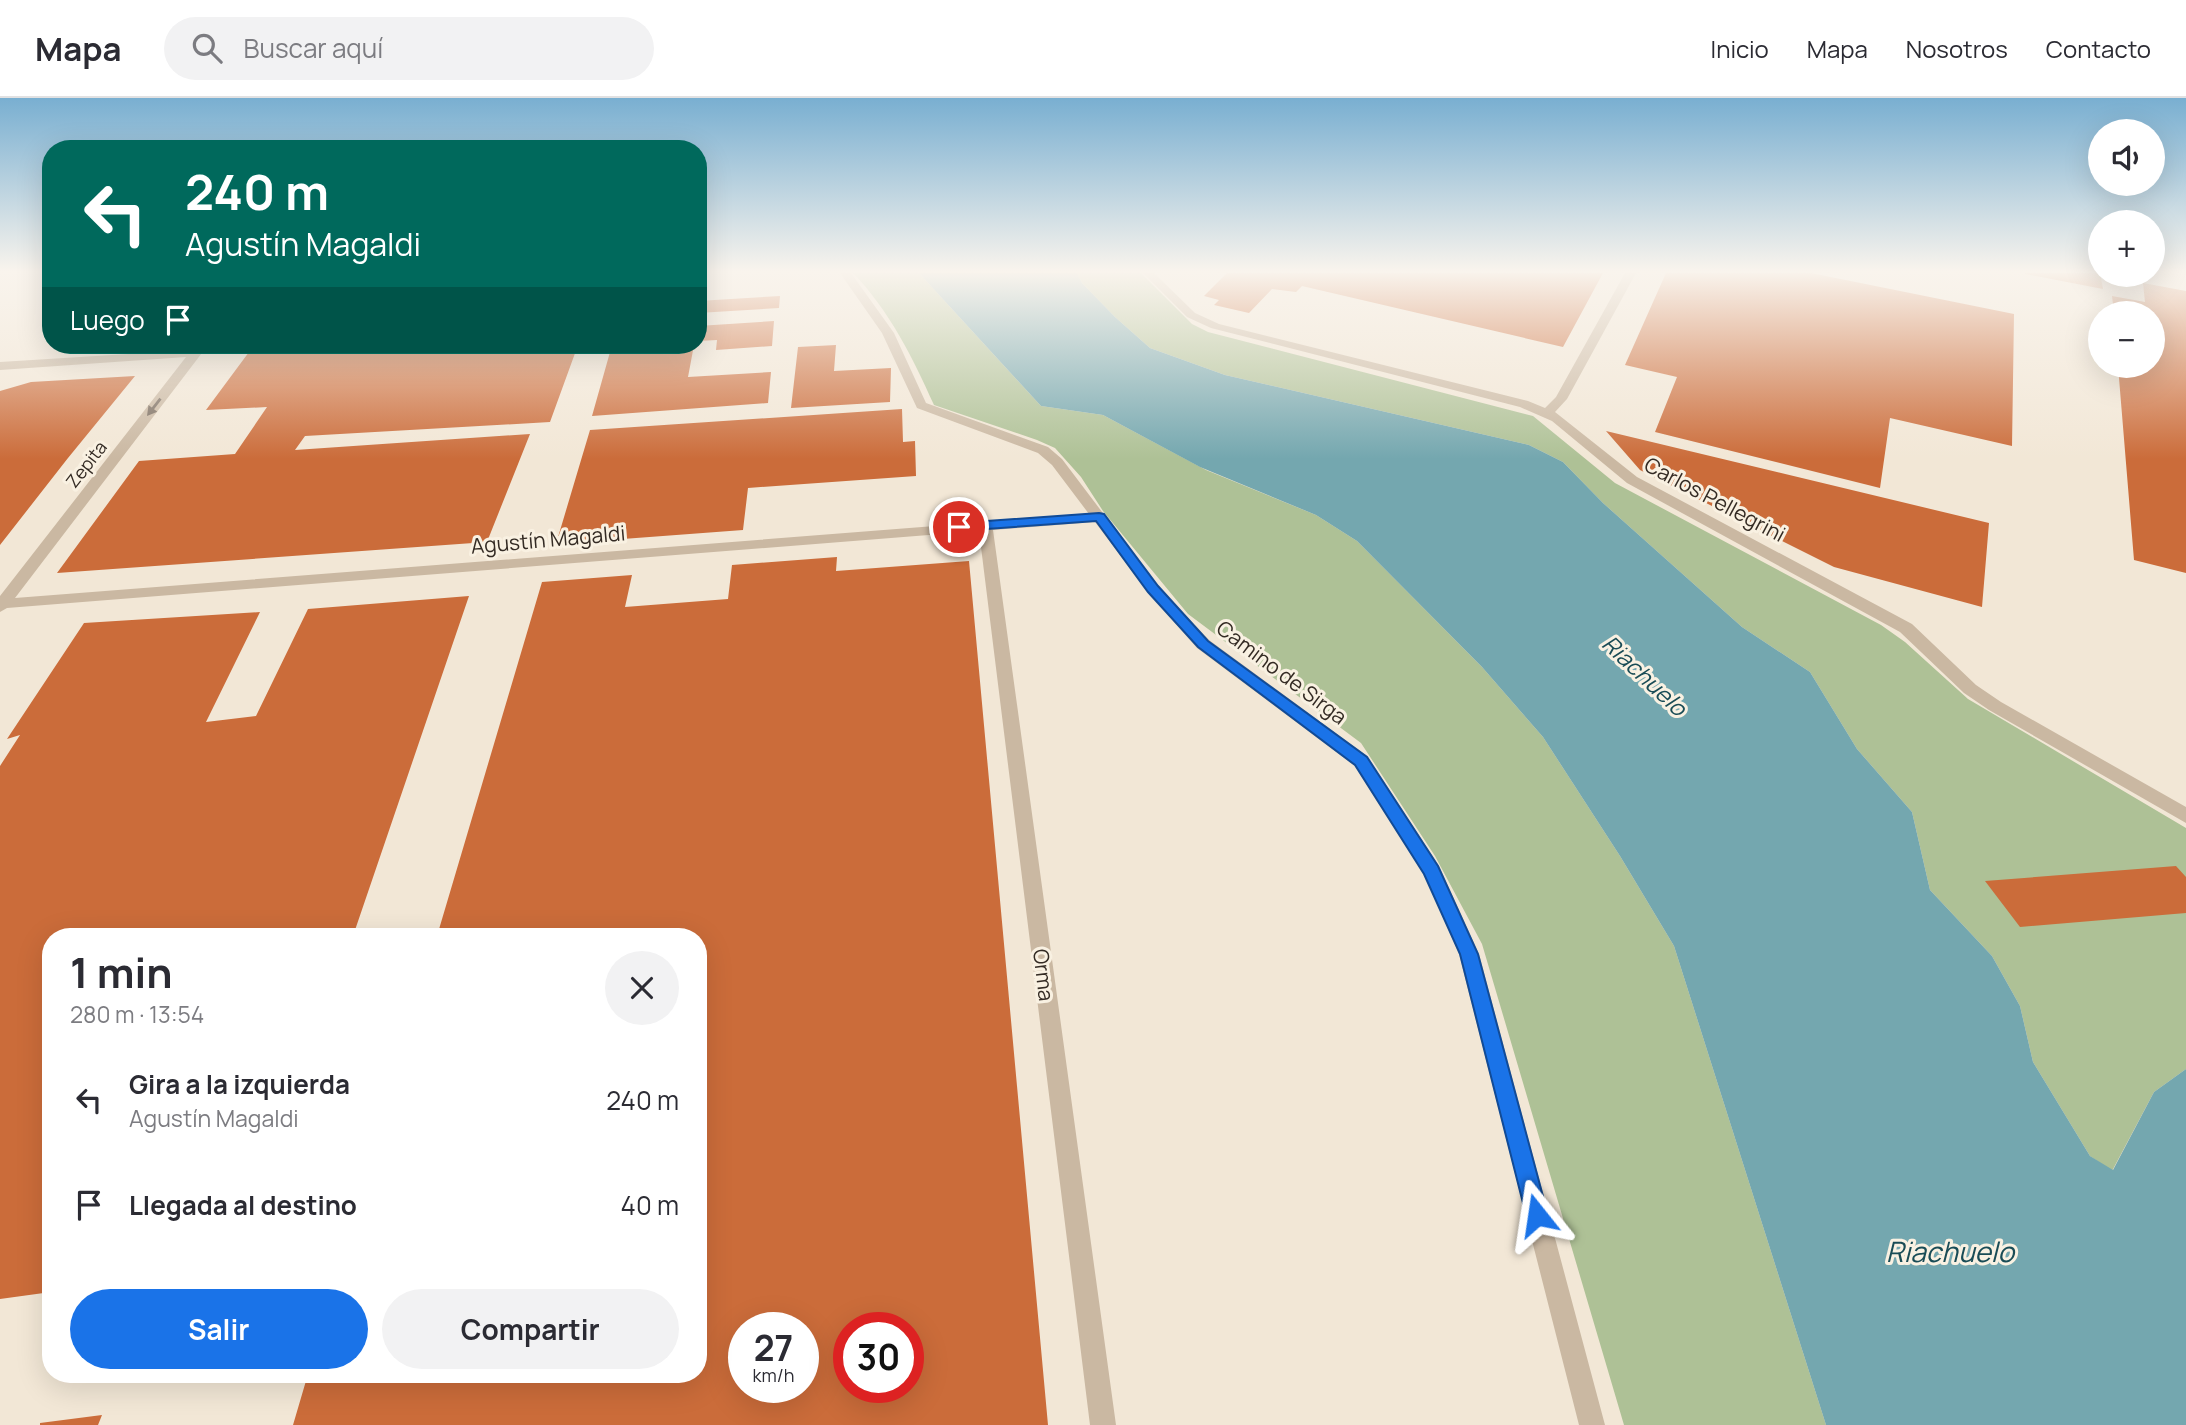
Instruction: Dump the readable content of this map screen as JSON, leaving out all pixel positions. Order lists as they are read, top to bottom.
{
  "streets": {
    "street": [
      "Zepita",
      "Carlos Pellegrini",
      "Agustín Magaldi",
      "Camino de Sirga",
      "Orma"
    ]
  },
  "crossings": [
    ["Zepita", "Agustín Magaldi"],
    ["Agustín Magaldi", "Camino de Sirga"],
    ["Agustín Magaldi", "Orma"]
  ],
  "one_way": ["Zepita"],
  "water": ["Riachuelo"],
  "page": {
    "header": "Mapa",
    "search": "Buscar aquí",
    "nav": [
      "Inicio",
      "Mapa",
      "Nosotros",
      "Contacto"
    ],
    "map_buttons": ["+", "−"],
    "turn": ["240 m", "Agustín Magaldi"],
    "then": "Luego",
    "heading": ["1 min", "280 m · 13:54"],
    "list": [
      {
        "name": "Gira a la izquierda",
        "note": "Agustín Magaldi",
        "value": "240 m"
      },
      {
        "name": "Llegada al destino",
        "value": "40 m"
      }
    ],
    "buttons": ["Salir", "Compartir"],
    "speed": "27 km/h",
    "limit": "30"
  }
}
